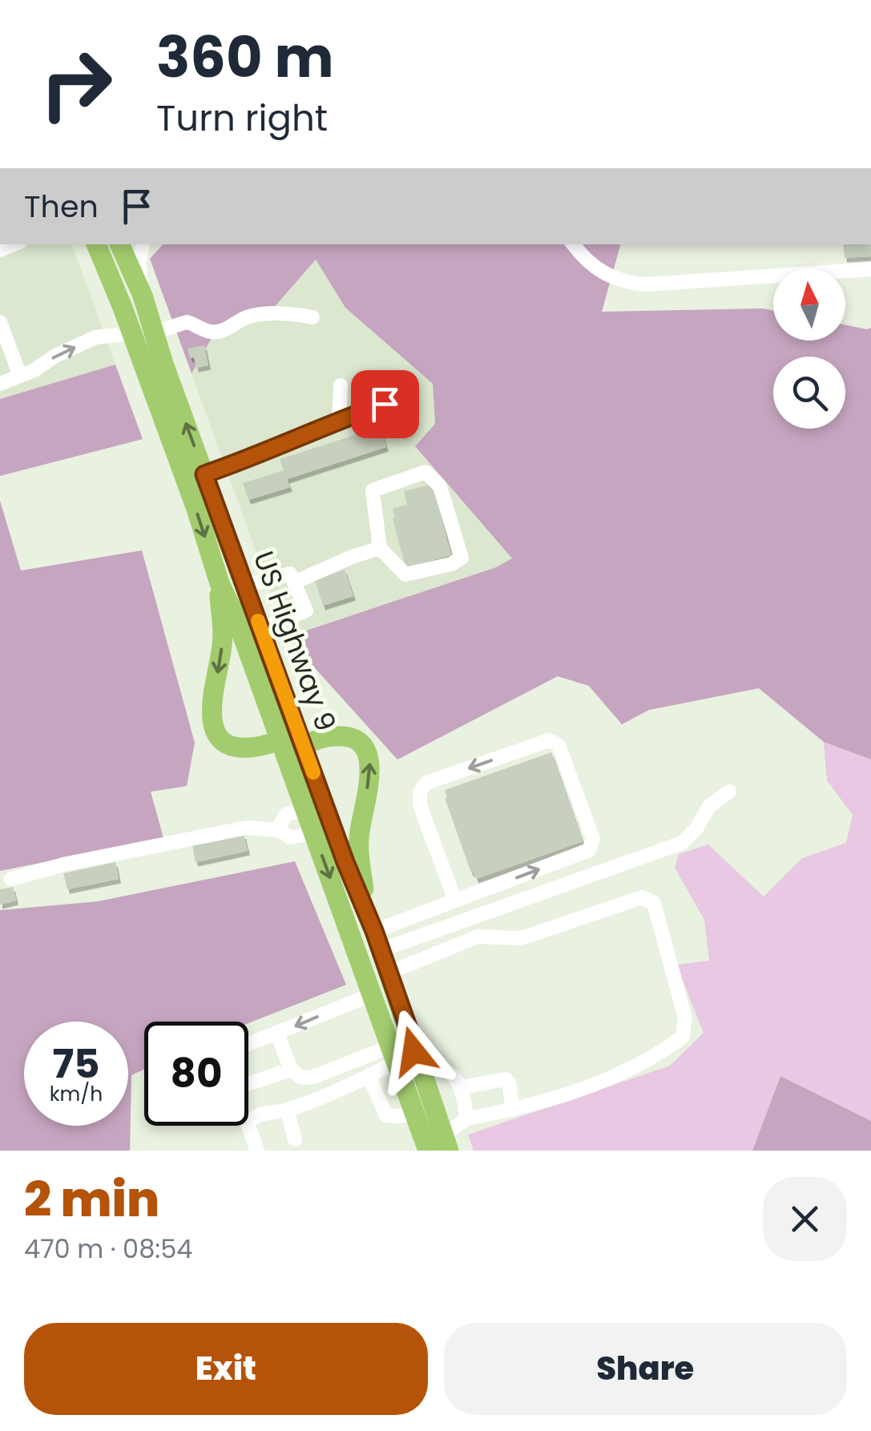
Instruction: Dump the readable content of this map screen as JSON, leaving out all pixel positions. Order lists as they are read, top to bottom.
{
  "streets": {
    "highway": ["US Highway 9"]
  },
  "north": "top",
  "page": {
    "turn": ["360 m", "Turn right"],
    "then": "Then",
    "speed": "75 km/h",
    "limit": "80",
    "heading": ["2 min", "470 m · 08:54"],
    "buttons": ["Exit", "Share"]
  }
}
